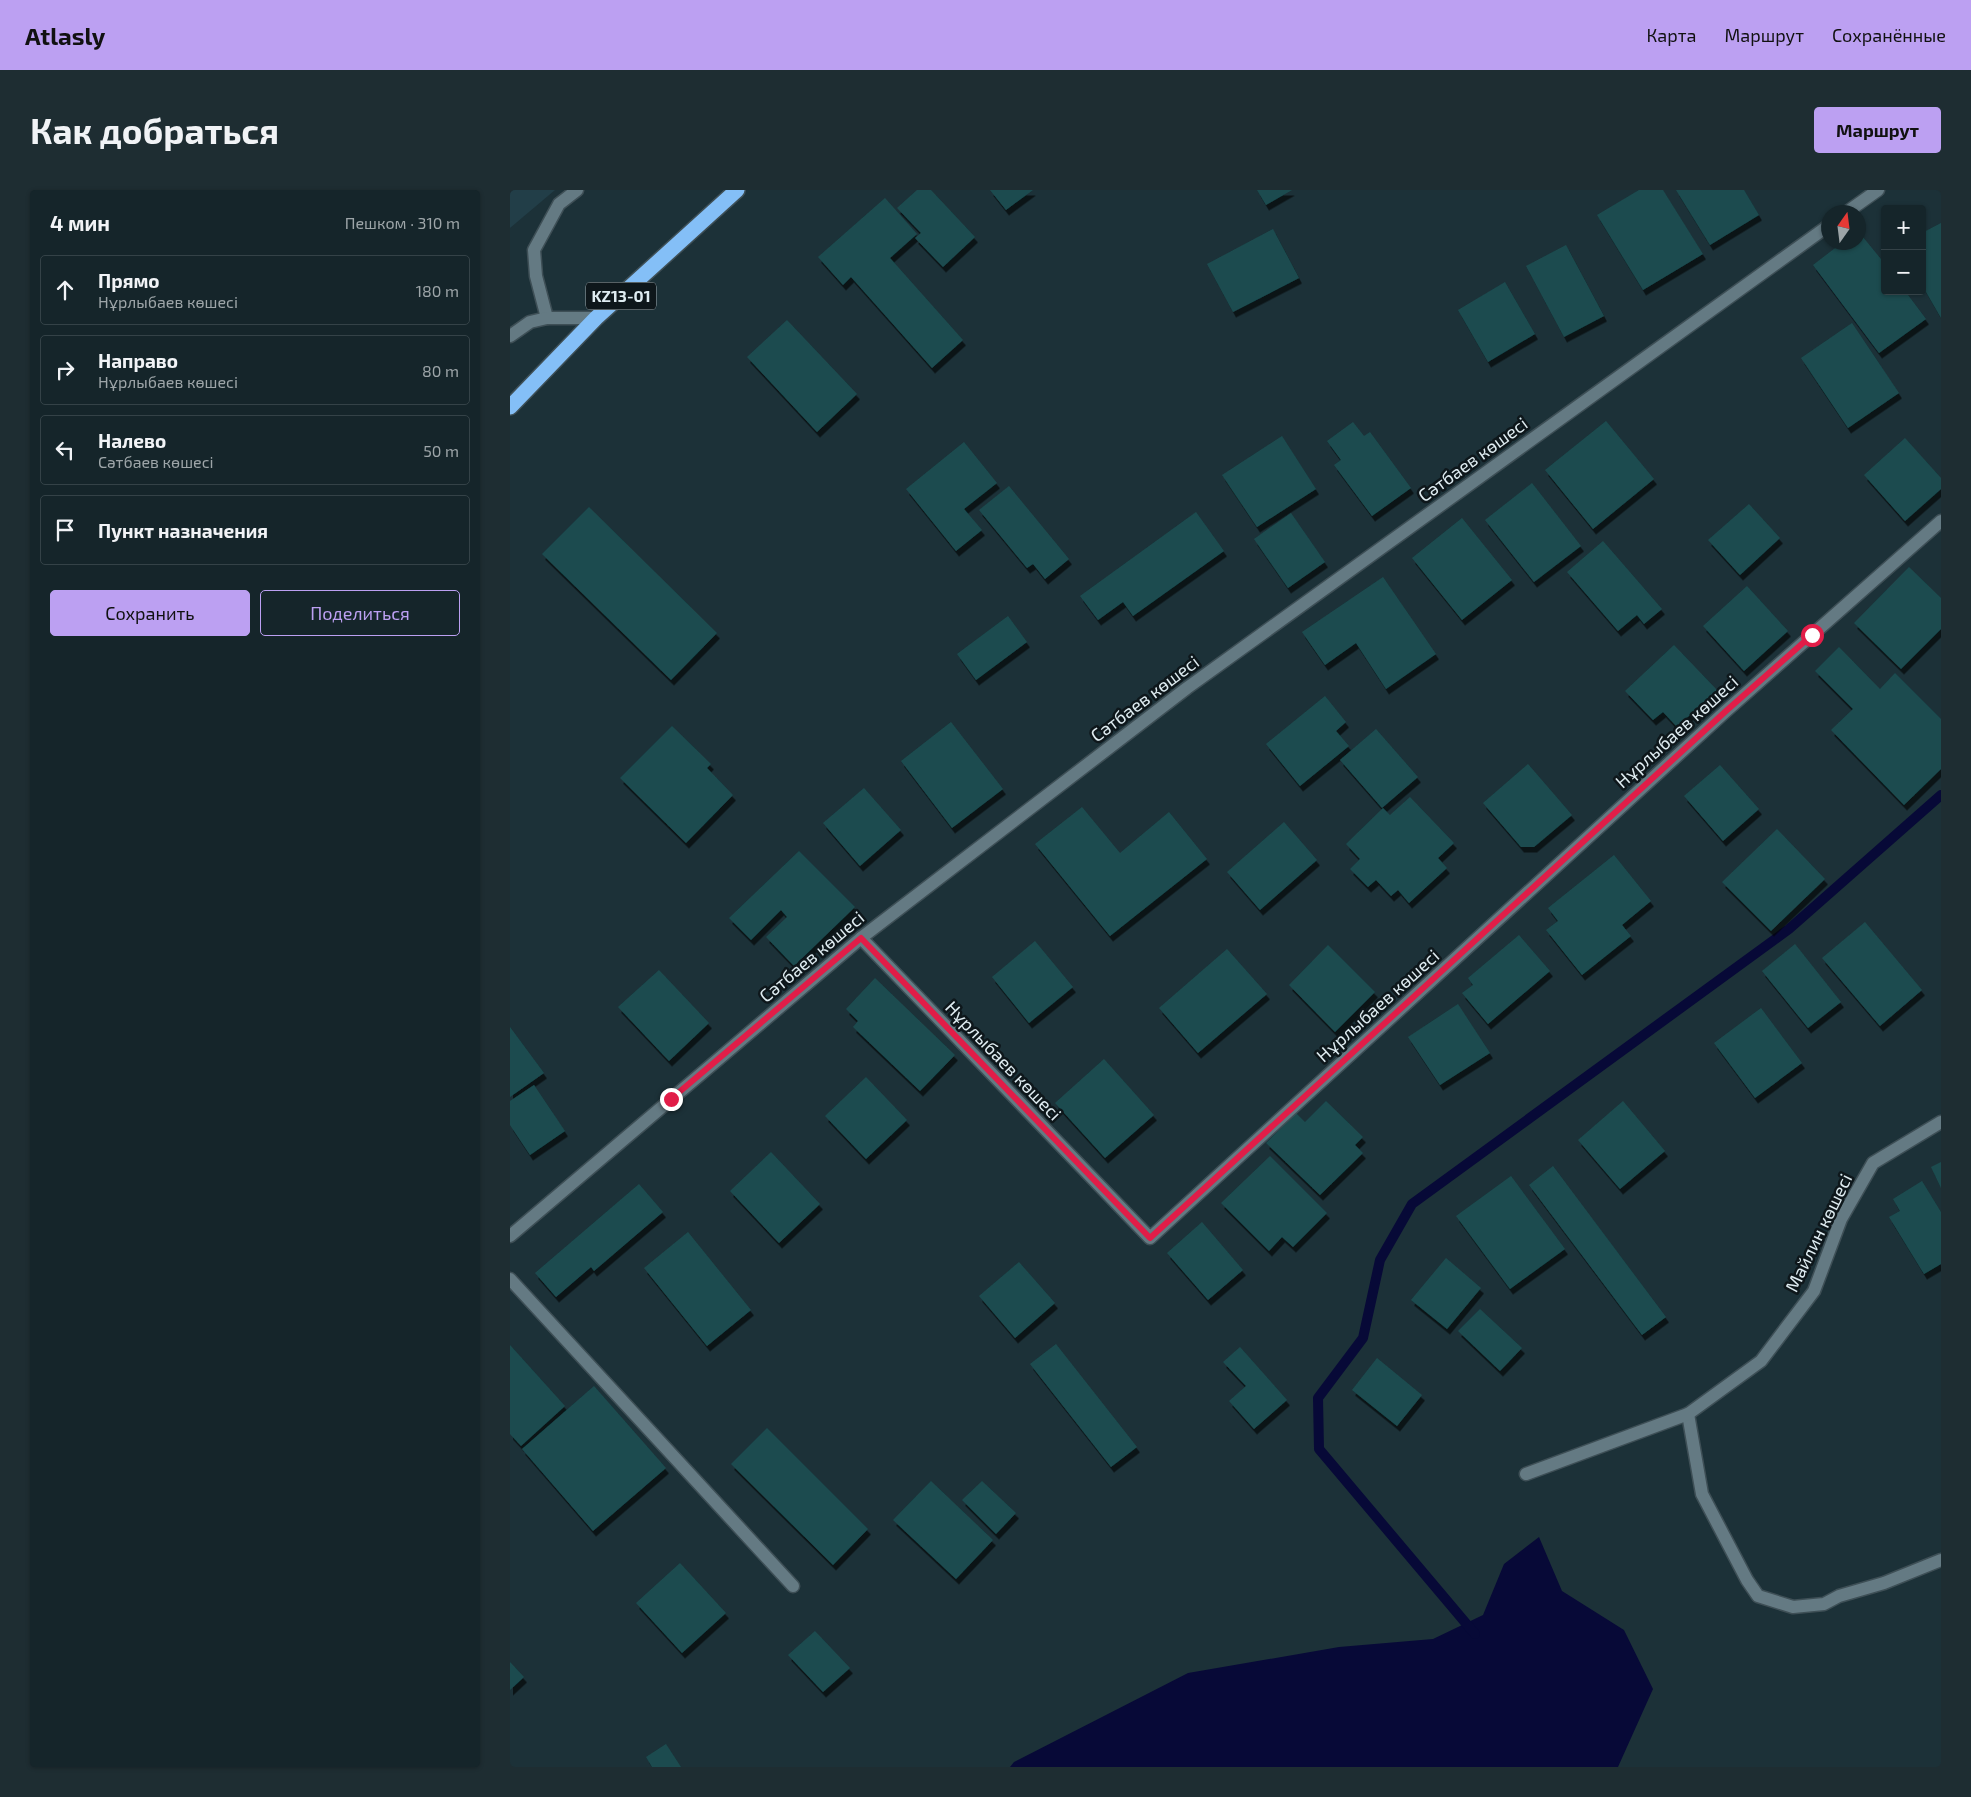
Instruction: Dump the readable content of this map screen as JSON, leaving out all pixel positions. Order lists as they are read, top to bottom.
{
  "streets": {
    "highway": ["KZ13-01"],
    "street": ["Сәтбаев көшесі", "Нұрлыбаев көшесі", "Майлин көшесі"]
  },
  "crossings": [
    ["Сәтбаев көшесі", "Нұрлыбаев көшесі"]
  ],
  "north": "top",
  "page": {
    "header": "Atlasly",
    "nav": ["Карта", "Маршрут", "Сохранённые"],
    "buttons": [
      "Маршрут",
      ["Сохранить", "Поделиться"]
    ],
    "title": "Как добраться",
    "heading": ["4 мин", "Пешком · 310 m"],
    "map_buttons": ["+", "−"],
    "list": [
      ["Прямо", "Нұрлыбаев көшесі", "180 m"],
      ["Направо", "Нұрлыбаев көшесі", "80 m"],
      ["Налево", "Сәтбаев көшесі", "50 m"],
      "Пункт назначения"
    ]
  }
}
